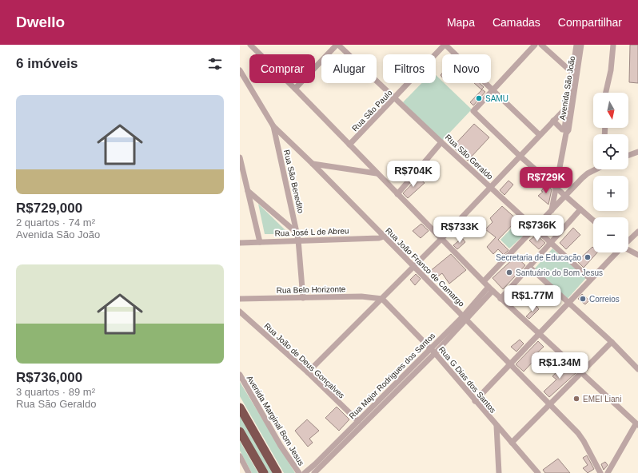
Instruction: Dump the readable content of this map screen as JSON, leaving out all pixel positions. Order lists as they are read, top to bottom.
{
  "streets": {
    "street": [
      "Avenida São João",
      "Rua São Paulo",
      "Rua São Geraldo",
      "Rua São Benedito",
      "Rua José L de Abreu",
      "Rua João Franco de Camargo",
      "Rua Belo Horizonte",
      "Rua João de Deus Gonçalves",
      "Rua Major Rodrigues dos Santos",
      "Rua G Dias dos Santos",
      "Avenida Marginal Bom Jesus"
    ]
  },
  "crossings": [
    ["Rua São Paulo", "Rua São Geraldo"],
    ["Rua São Benedito", "Rua José L de Abreu"],
    ["Rua São Benedito", "Rua João Franco de Camargo"],
    ["Rua São Benedito", "Rua Belo Horizonte"],
    ["Rua José L de Abreu", "Rua João Franco de Camargo"],
    ["Rua João Franco de Camargo", "Rua Major Rodrigues dos Santos"],
    ["Rua Belo Horizonte", "Rua G Dias dos Santos"],
    ["Rua João de Deus Gonçalves", "Rua Major Rodrigues dos Santos"],
    ["Rua Major Rodrigues dos Santos", "Rua G Dias dos Santos"]
  ],
  "places": [
    "SAMU",
    "Secretaria de Educação",
    "Santuário do Bom Jesus",
    "Correios",
    "EMEI Liani"
  ],
  "north": "bottom",
  "page": {
    "header": "Dwello",
    "nav": ["Mapa", "Camadas", "Compartilhar"],
    "heading": "6 imóveis",
    "chip": [
      "Comprar",
      "Alugar",
      "Filtros",
      "Novo"
    ],
    "list": [
      {
        "name": "R$729,000",
        "note": "2 quartos · 74 m² · Avenida São João"
      },
      {
        "name": "R$736,000",
        "note": "3 quartos · 89 m² · Rua São Geraldo"
      }
    ],
    "map_buttons": ["+", "−"],
    "price": [
      "R$704K",
      "R$729K",
      "R$736K",
      "R$733K",
      "R$1.77M",
      "R$1.34M"
    ]
  }
}
